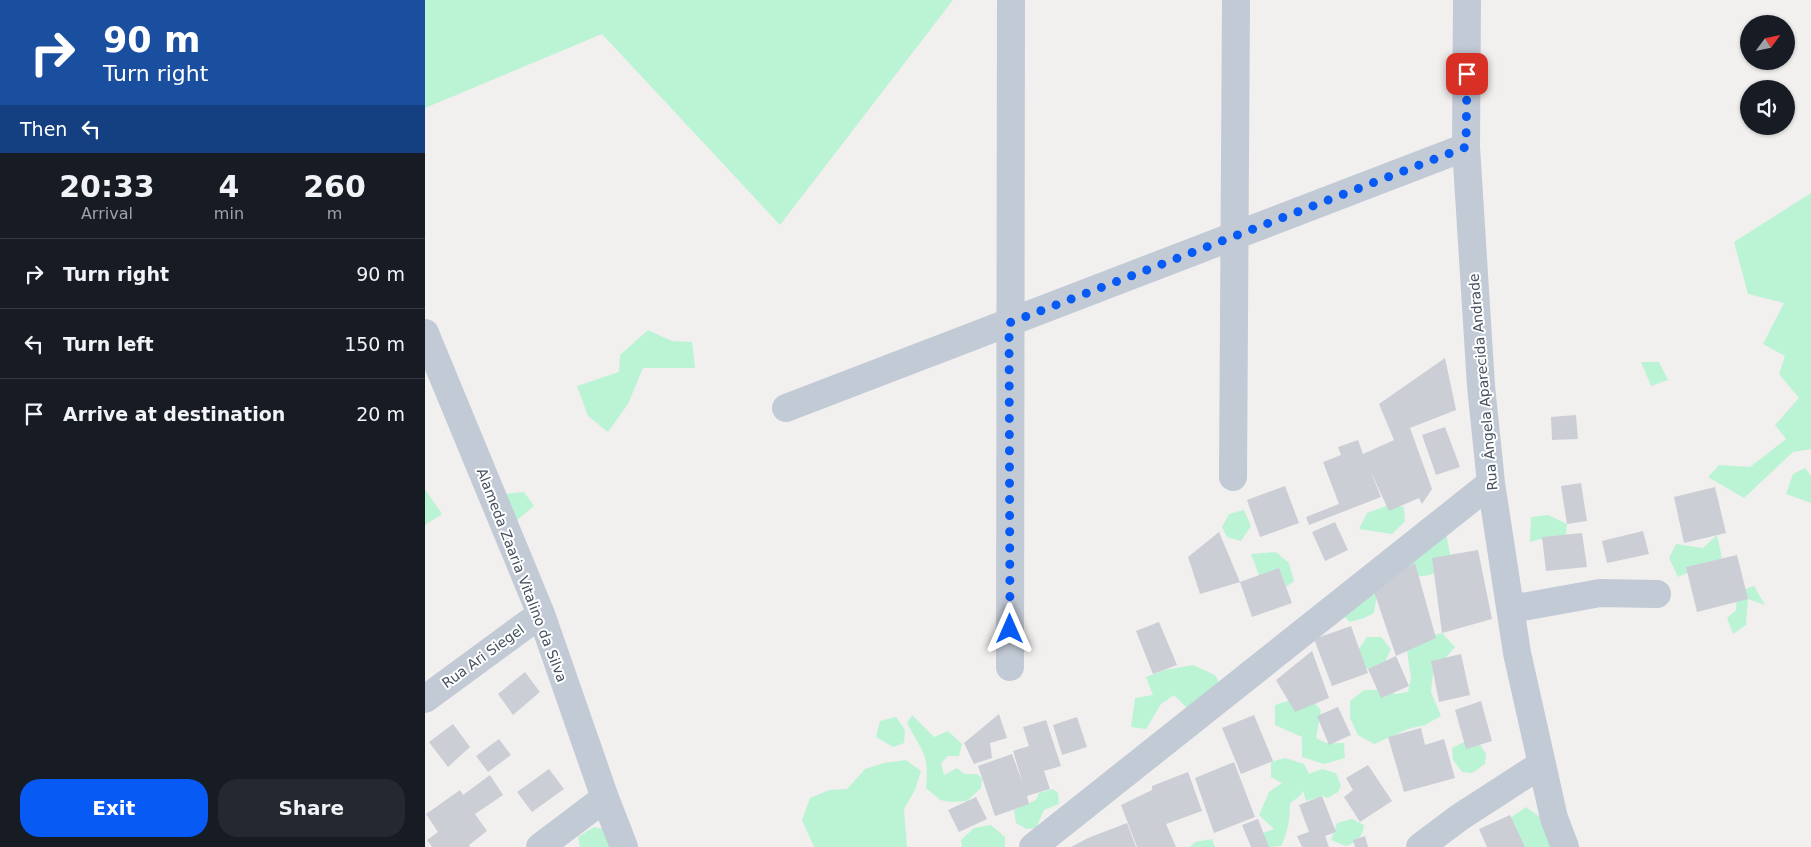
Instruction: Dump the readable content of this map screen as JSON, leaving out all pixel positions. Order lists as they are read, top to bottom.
{
  "streets": {
    "street": ["Rua Ângela Aparecida Andrade", "Alameda Zaaria Vitalino da Silva", "Rua Ari Siegel"]
  },
  "crossings": [
    ["Alameda Zaaria Vitalino da Silva", "Rua Ari Siegel"]
  ],
  "north": "top right",
  "page": {
    "turn": ["90 m", "Turn right"],
    "then": "Then",
    "eta": [
      "20:33",
      "Arrival",
      "4",
      "min",
      "260",
      "m"
    ],
    "list": [
      {
        "name": "Turn right",
        "value": "90 m"
      },
      {
        "name": "Turn left",
        "value": "150 m"
      },
      {
        "name": "Arrive at destination",
        "value": "20 m"
      }
    ],
    "buttons": ["Exit", "Share"]
  }
}
